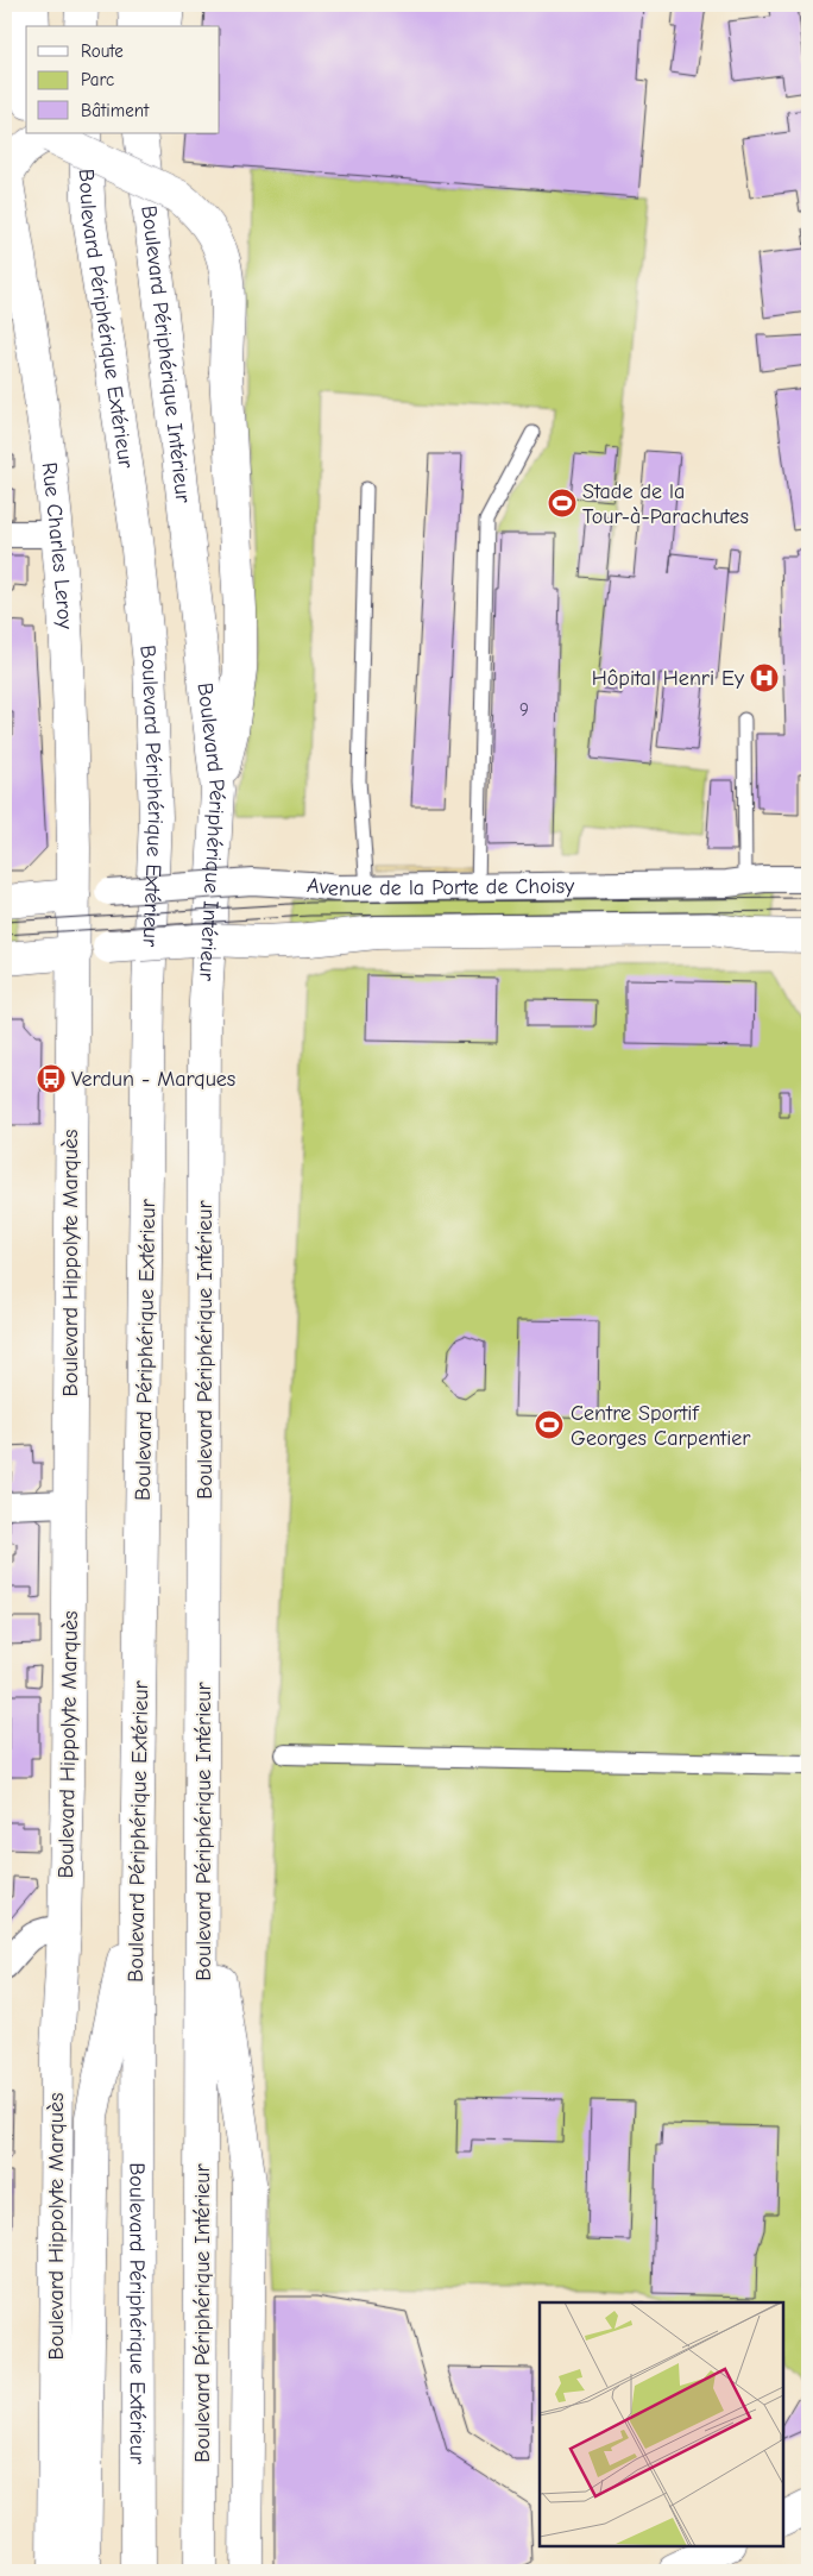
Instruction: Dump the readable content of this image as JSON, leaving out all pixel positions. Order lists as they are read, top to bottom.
{
  "streets": {
    "main road": [
      "Boulevard Périphérique Extérieur",
      "Boulevard Périphérique Intérieur",
      "Rue Charles Leroy",
      "Boulevard Hippolyte Marquès"
    ],
    "street": ["Avenue de la Porte de Choisy"]
  },
  "crossings": [
    ["Rue Charles Leroy", "Avenue de la Porte de Choisy"],
    ["Rue Charles Leroy", "Boulevard Hippolyte Marquès"],
    ["Avenue de la Porte de Choisy", "Boulevard Hippolyte Marquès"]
  ],
  "places": {
    "sports": ["Stade de la Tour-à-Parachutes", "Centre Sportif Georges Carpentier"],
    "hospital": ["Hôpital Henri Ey"],
    "bus stop": ["Verdun - Marques"]
  },
  "house_numbers": ["9"],
  "legend": ["Route", "Parc", "Bâtiment"]
}
